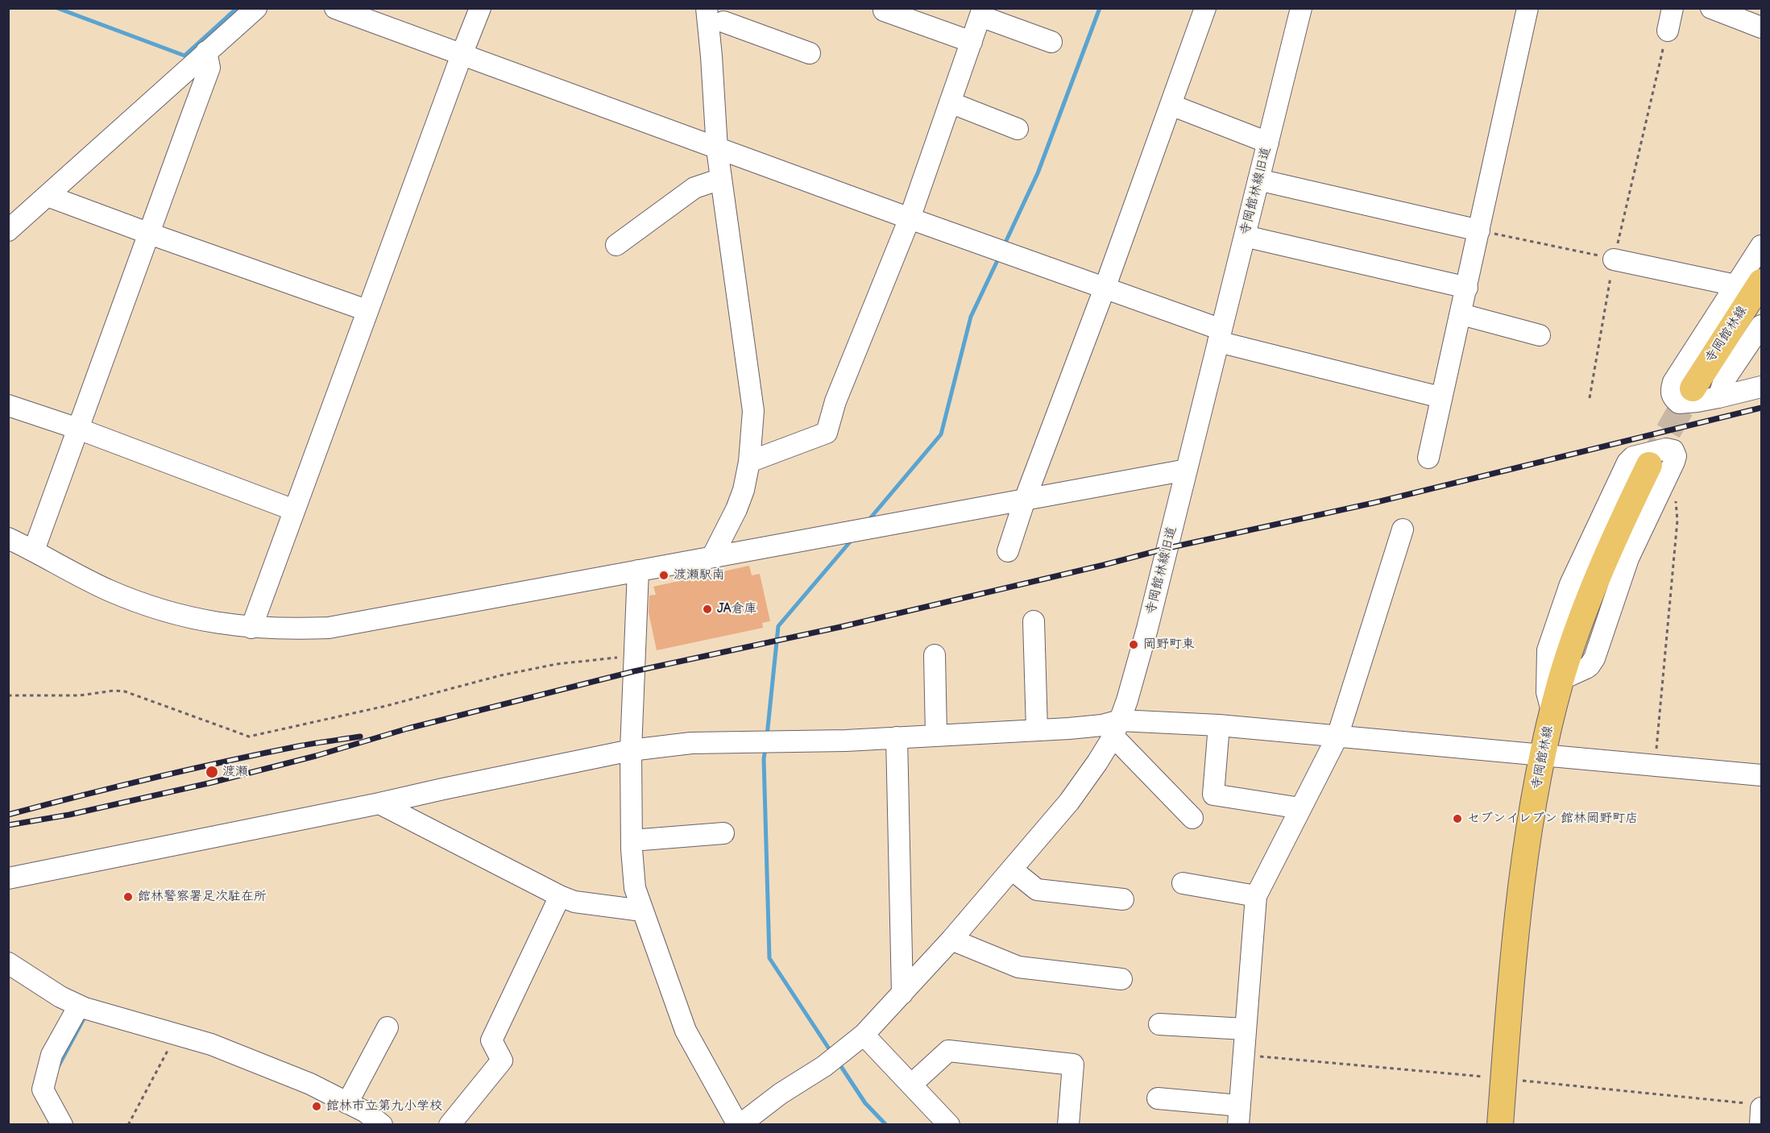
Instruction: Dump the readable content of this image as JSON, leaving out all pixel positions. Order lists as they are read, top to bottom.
{
  "streets": {
    "main road": ["寺岡館林線"],
    "street": ["寺岡館林線旧道"]
  },
  "places": [
    "渡瀬駅南",
    "JA倉庫",
    "岡野町東",
    "渡瀬",
    "セブンイレブン 館林岡野町店",
    "館林警察署足次駐在所",
    "館林市立第九小学校"
  ]
}
